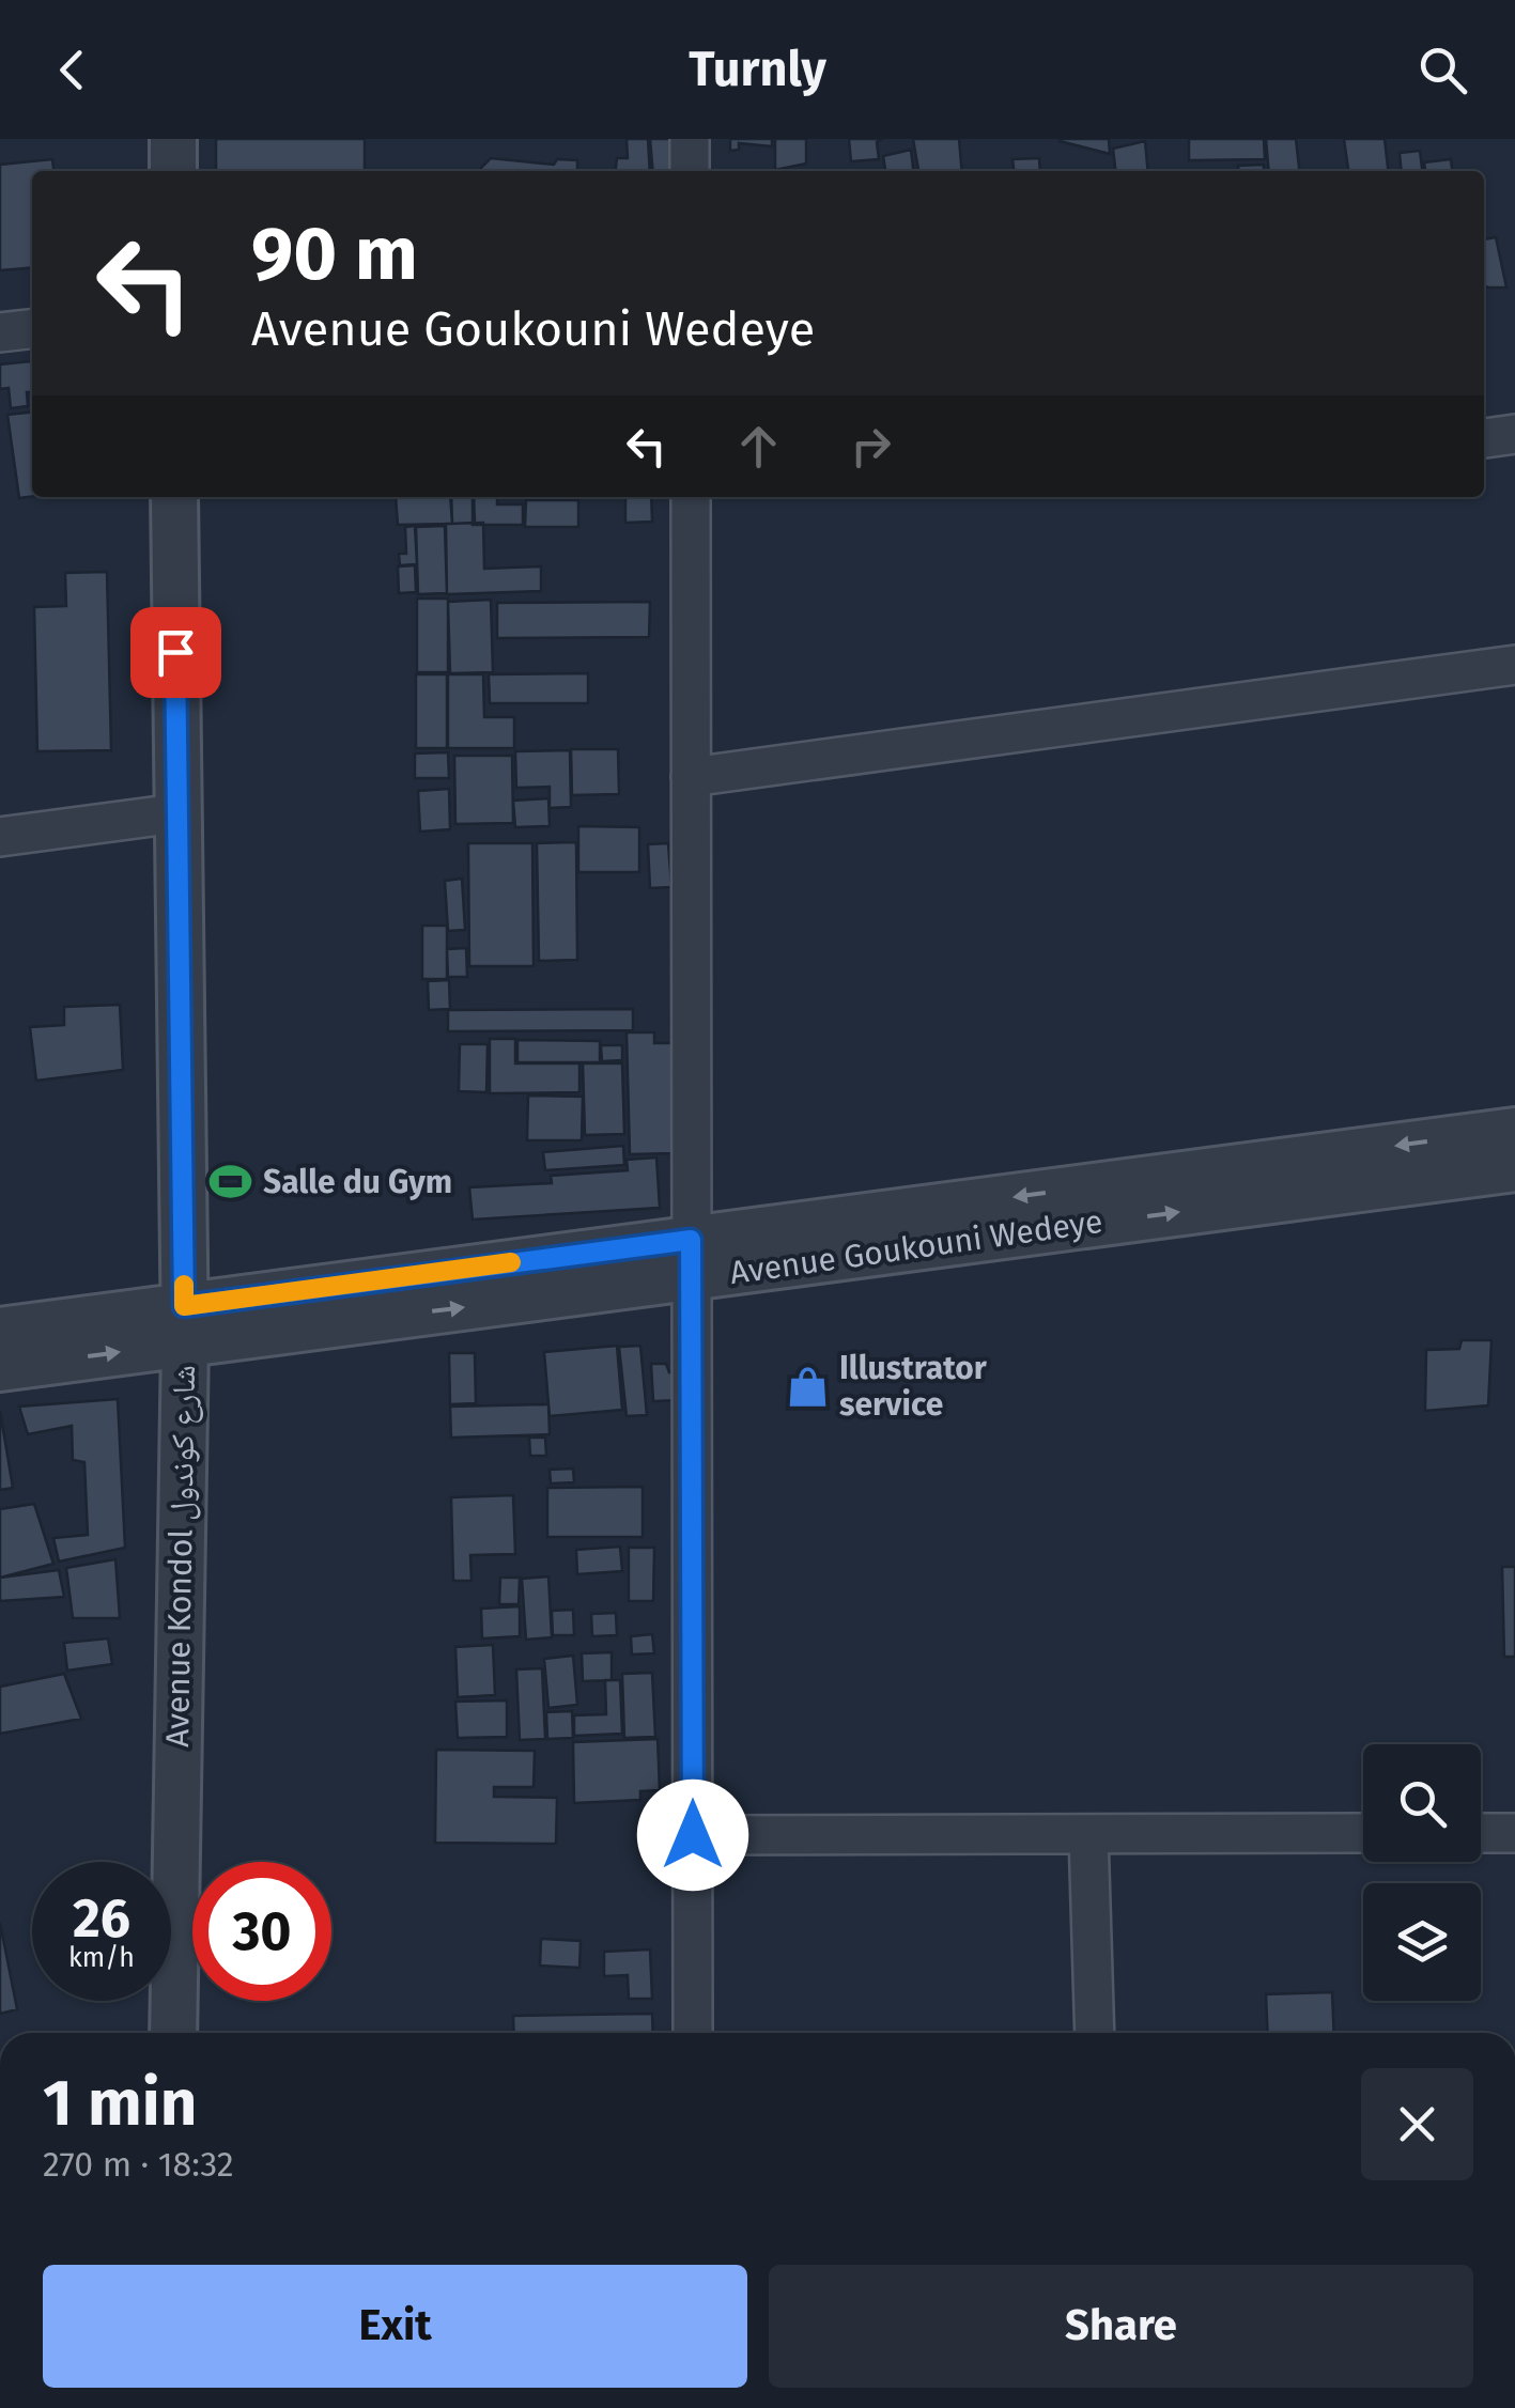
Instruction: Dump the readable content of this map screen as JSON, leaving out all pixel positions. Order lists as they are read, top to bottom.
{
  "streets": {
    "street": ["Avenue Goukouni Wedeye", "Avenue Kondol شارع كوندول"]
  },
  "crossings": [
    ["Avenue Goukouni Wedeye", "Avenue Kondol شارع كوندول"]
  ],
  "places": {
    "sports": ["Salle du Gym"],
    "shop": ["Illustrator service"]
  },
  "page": {
    "header": "Turnly",
    "turn": ["90 m", "Avenue Goukouni Wedeye"],
    "speed": "26 km/h",
    "limit": "30",
    "heading": ["1 min", "270 m · 18:32"],
    "buttons": ["Exit", "Share"]
  }
}
